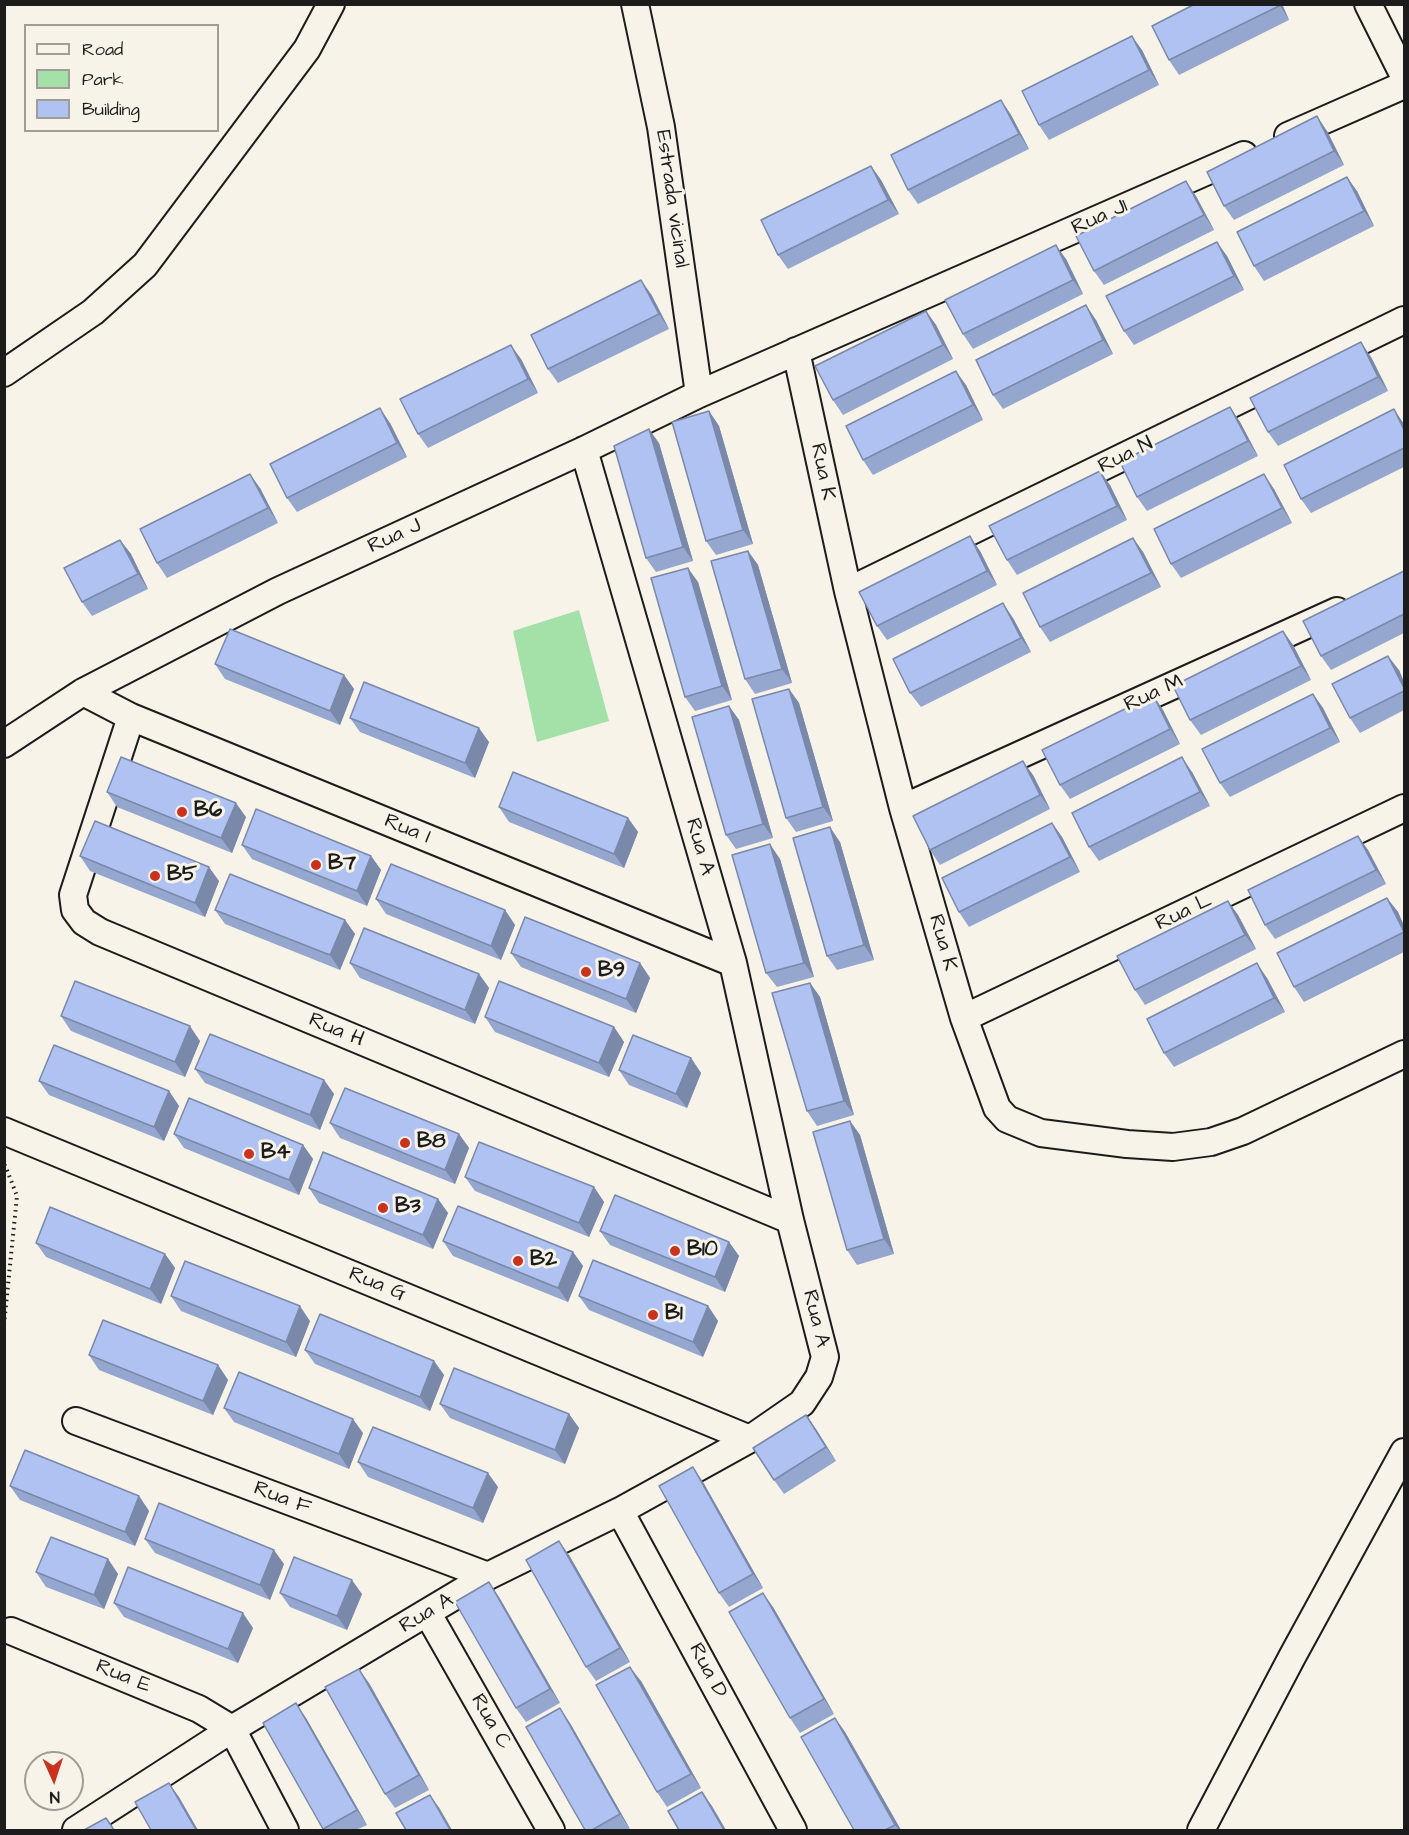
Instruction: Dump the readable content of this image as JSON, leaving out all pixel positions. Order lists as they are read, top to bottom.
{
  "streets": {
    "street": [
      "Estrada vicinal",
      "Rua J1",
      "Rua N",
      "Rua K",
      "Rua J",
      "Rua M",
      "Rua I",
      "Rua A",
      "Rua L",
      "Rua H",
      "Rua G",
      "Rua F",
      "Rua D",
      "Rua E",
      "Rua C"
    ]
  },
  "crossings": [
    ["Estrada vicinal", "Rua J"],
    ["Rua J1", "Rua K"],
    ["Rua J1", "Rua J"],
    ["Rua N", "Rua K"],
    ["Rua K", "Rua J"],
    ["Rua K", "Rua M"],
    ["Rua K", "Rua L"],
    ["Rua J", "Rua I"],
    ["Rua J", "Rua A"],
    ["Rua I", "Rua A"],
    ["Rua I", "Rua H"],
    ["Rua A", "Rua H"],
    ["Rua A", "Rua G"],
    ["Rua A", "Rua F"],
    ["Rua A", "Rua D"],
    ["Rua A", "Rua E"],
    ["Rua A", "Rua C"]
  ],
  "places": [
    "B6",
    "B7",
    "B5",
    "B9",
    "B8",
    "B4",
    "B3",
    "B10",
    "B2",
    "B1"
  ],
  "legend": ["Road", "Park", "Building"],
  "north": "bottom"
}
